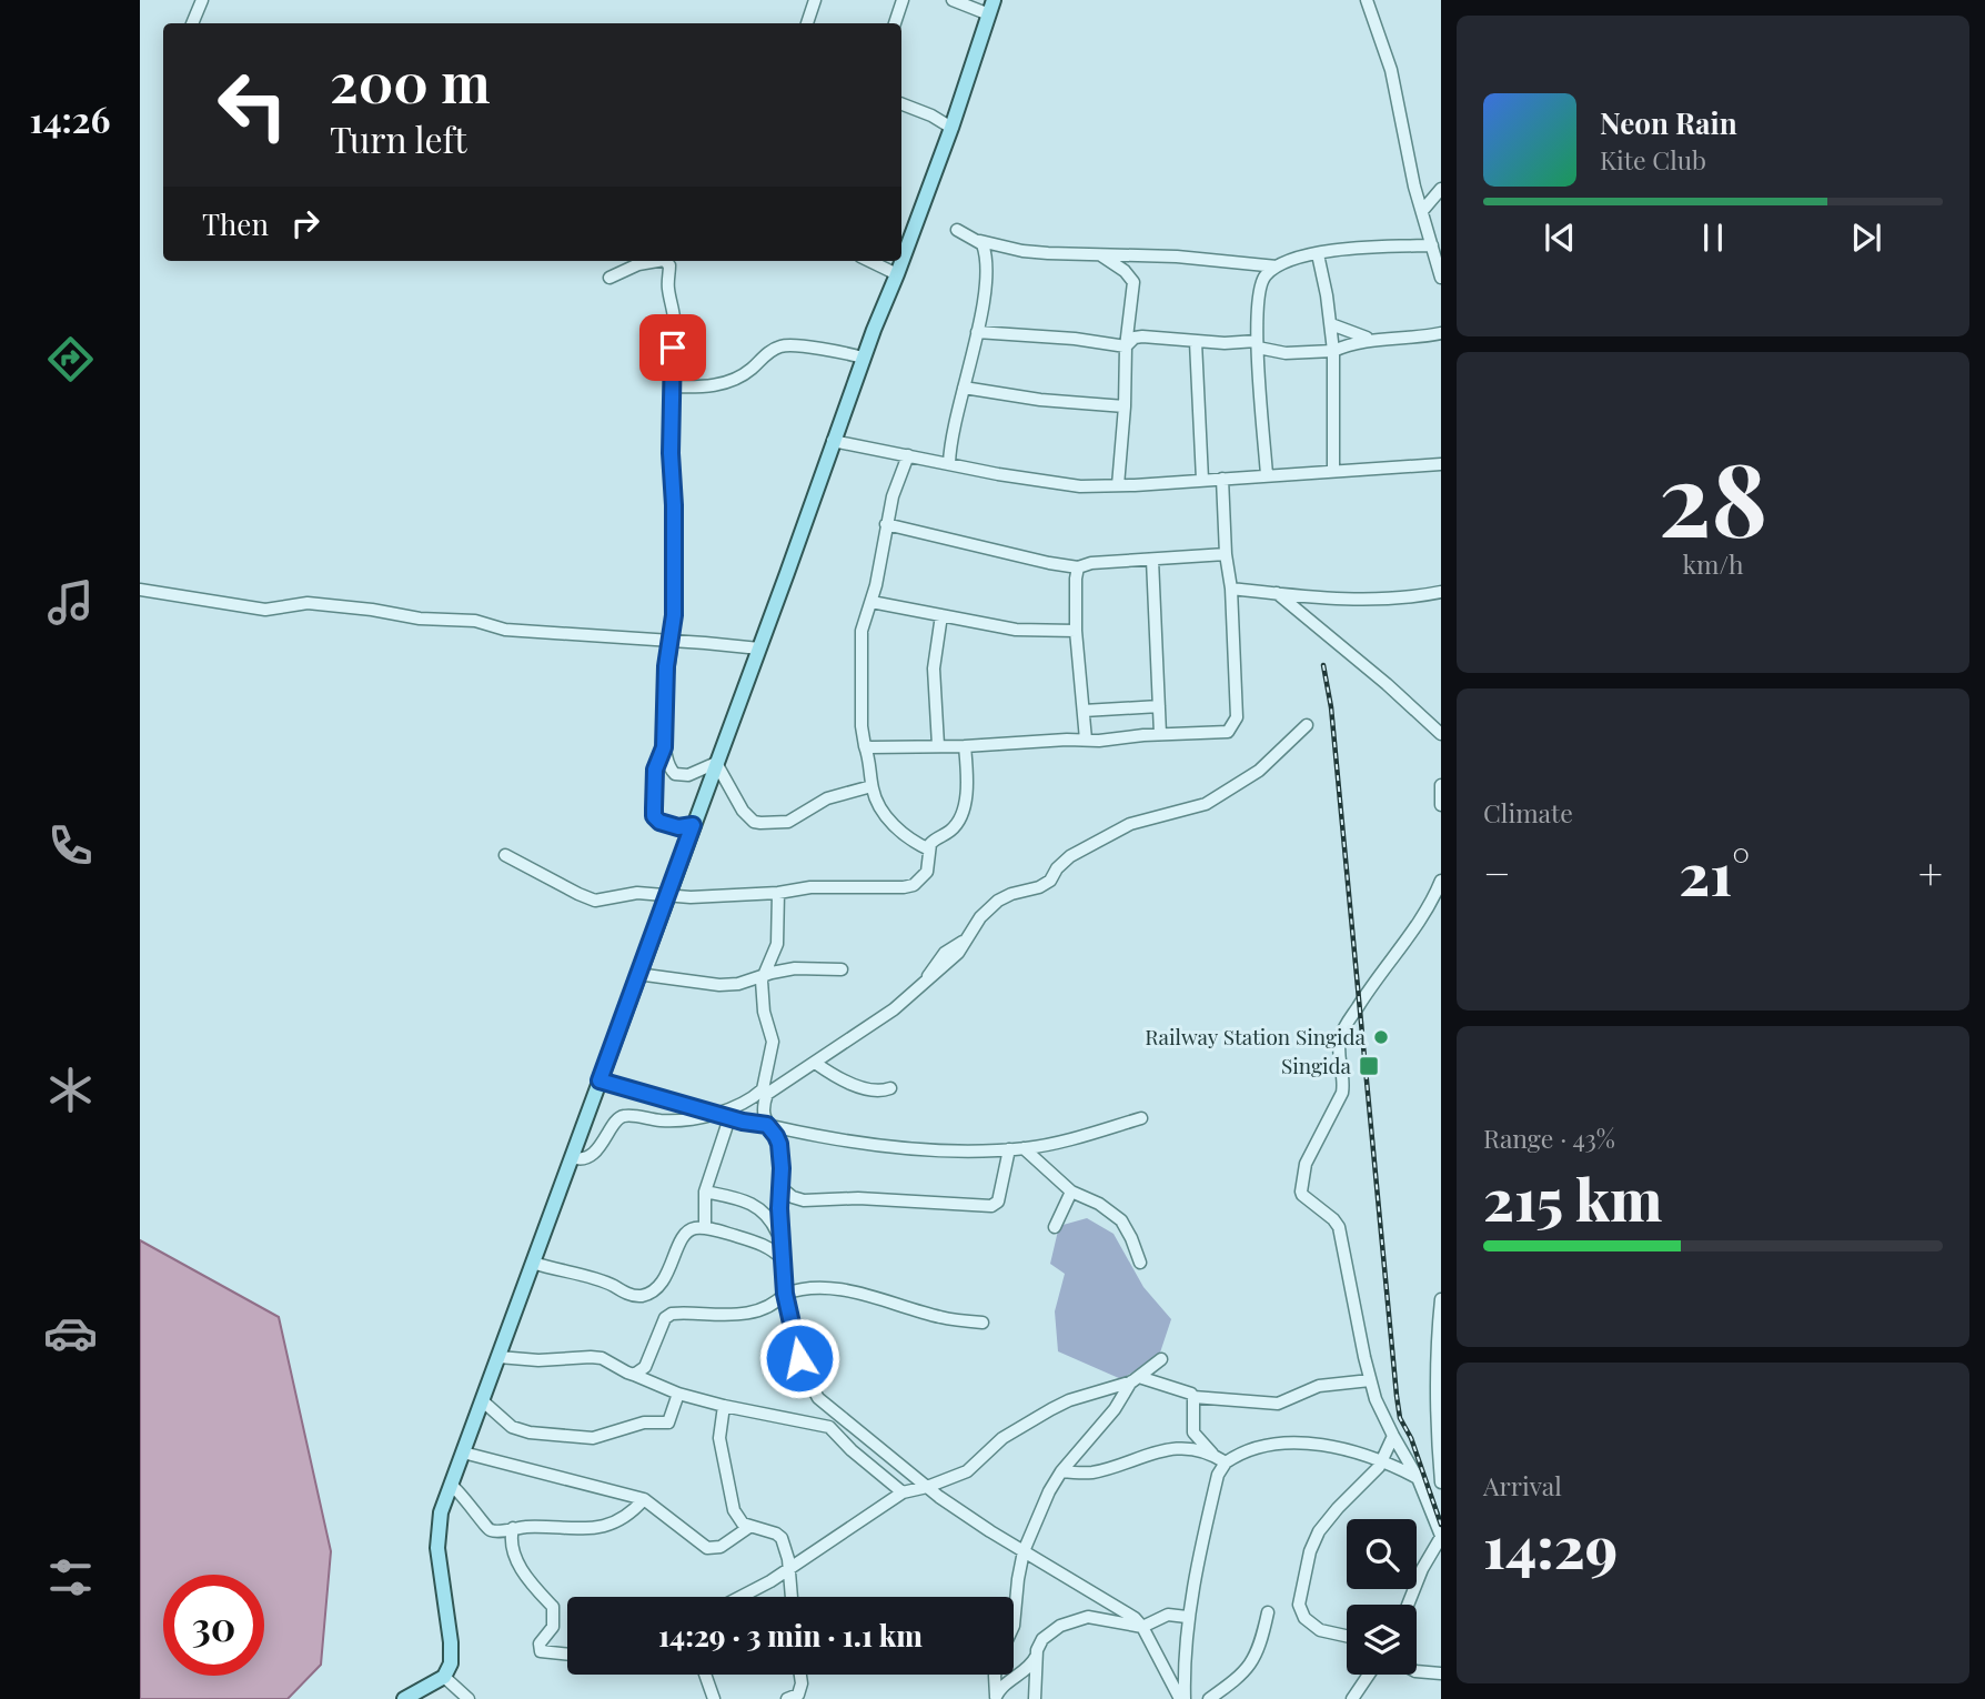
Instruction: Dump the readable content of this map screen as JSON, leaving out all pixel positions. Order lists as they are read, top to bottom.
{
  "places": {
    "other": ["Railway Station Singida"],
    "transit": ["Singida"]
  },
  "page": {
    "tabs": "14:26",
    "turn": ["200 m", "Turn left"],
    "song": ["Neon Rain", "Kite Club"],
    "then": "Then",
    "tile": [
      ["28", "km/h"],
      "Climate",
      ["Range · 43%", "215 km"],
      ["Arrival", "14:29"]
    ],
    "heat": ["−", "21°", "+"],
    "limit": "30",
    "trip": "14:29 · 3 min · 1.1 km"
  }
}
